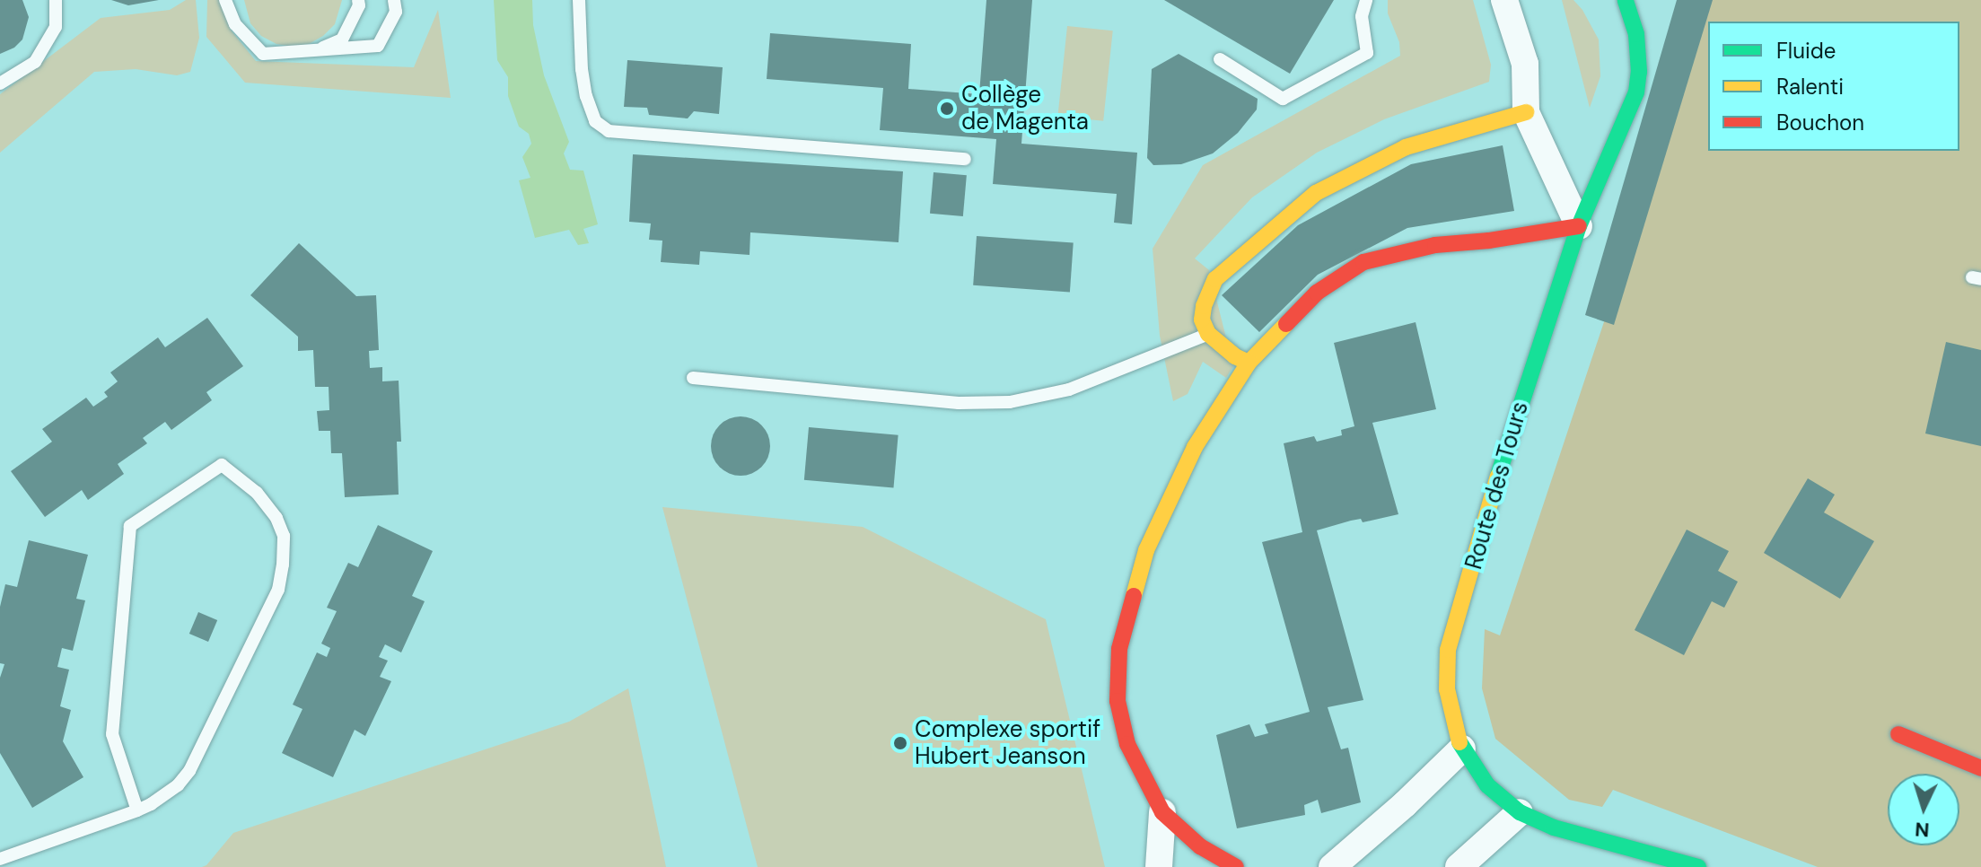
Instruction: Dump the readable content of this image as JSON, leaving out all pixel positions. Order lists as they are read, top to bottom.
{
  "streets": {
    "street": ["Route des Tours"]
  },
  "places": ["Collège de Magenta", "Complexe sportif Hubert Jeanson"],
  "legend": ["Fluide", "Ralenti", "Bouchon"],
  "north": "bottom"
}
